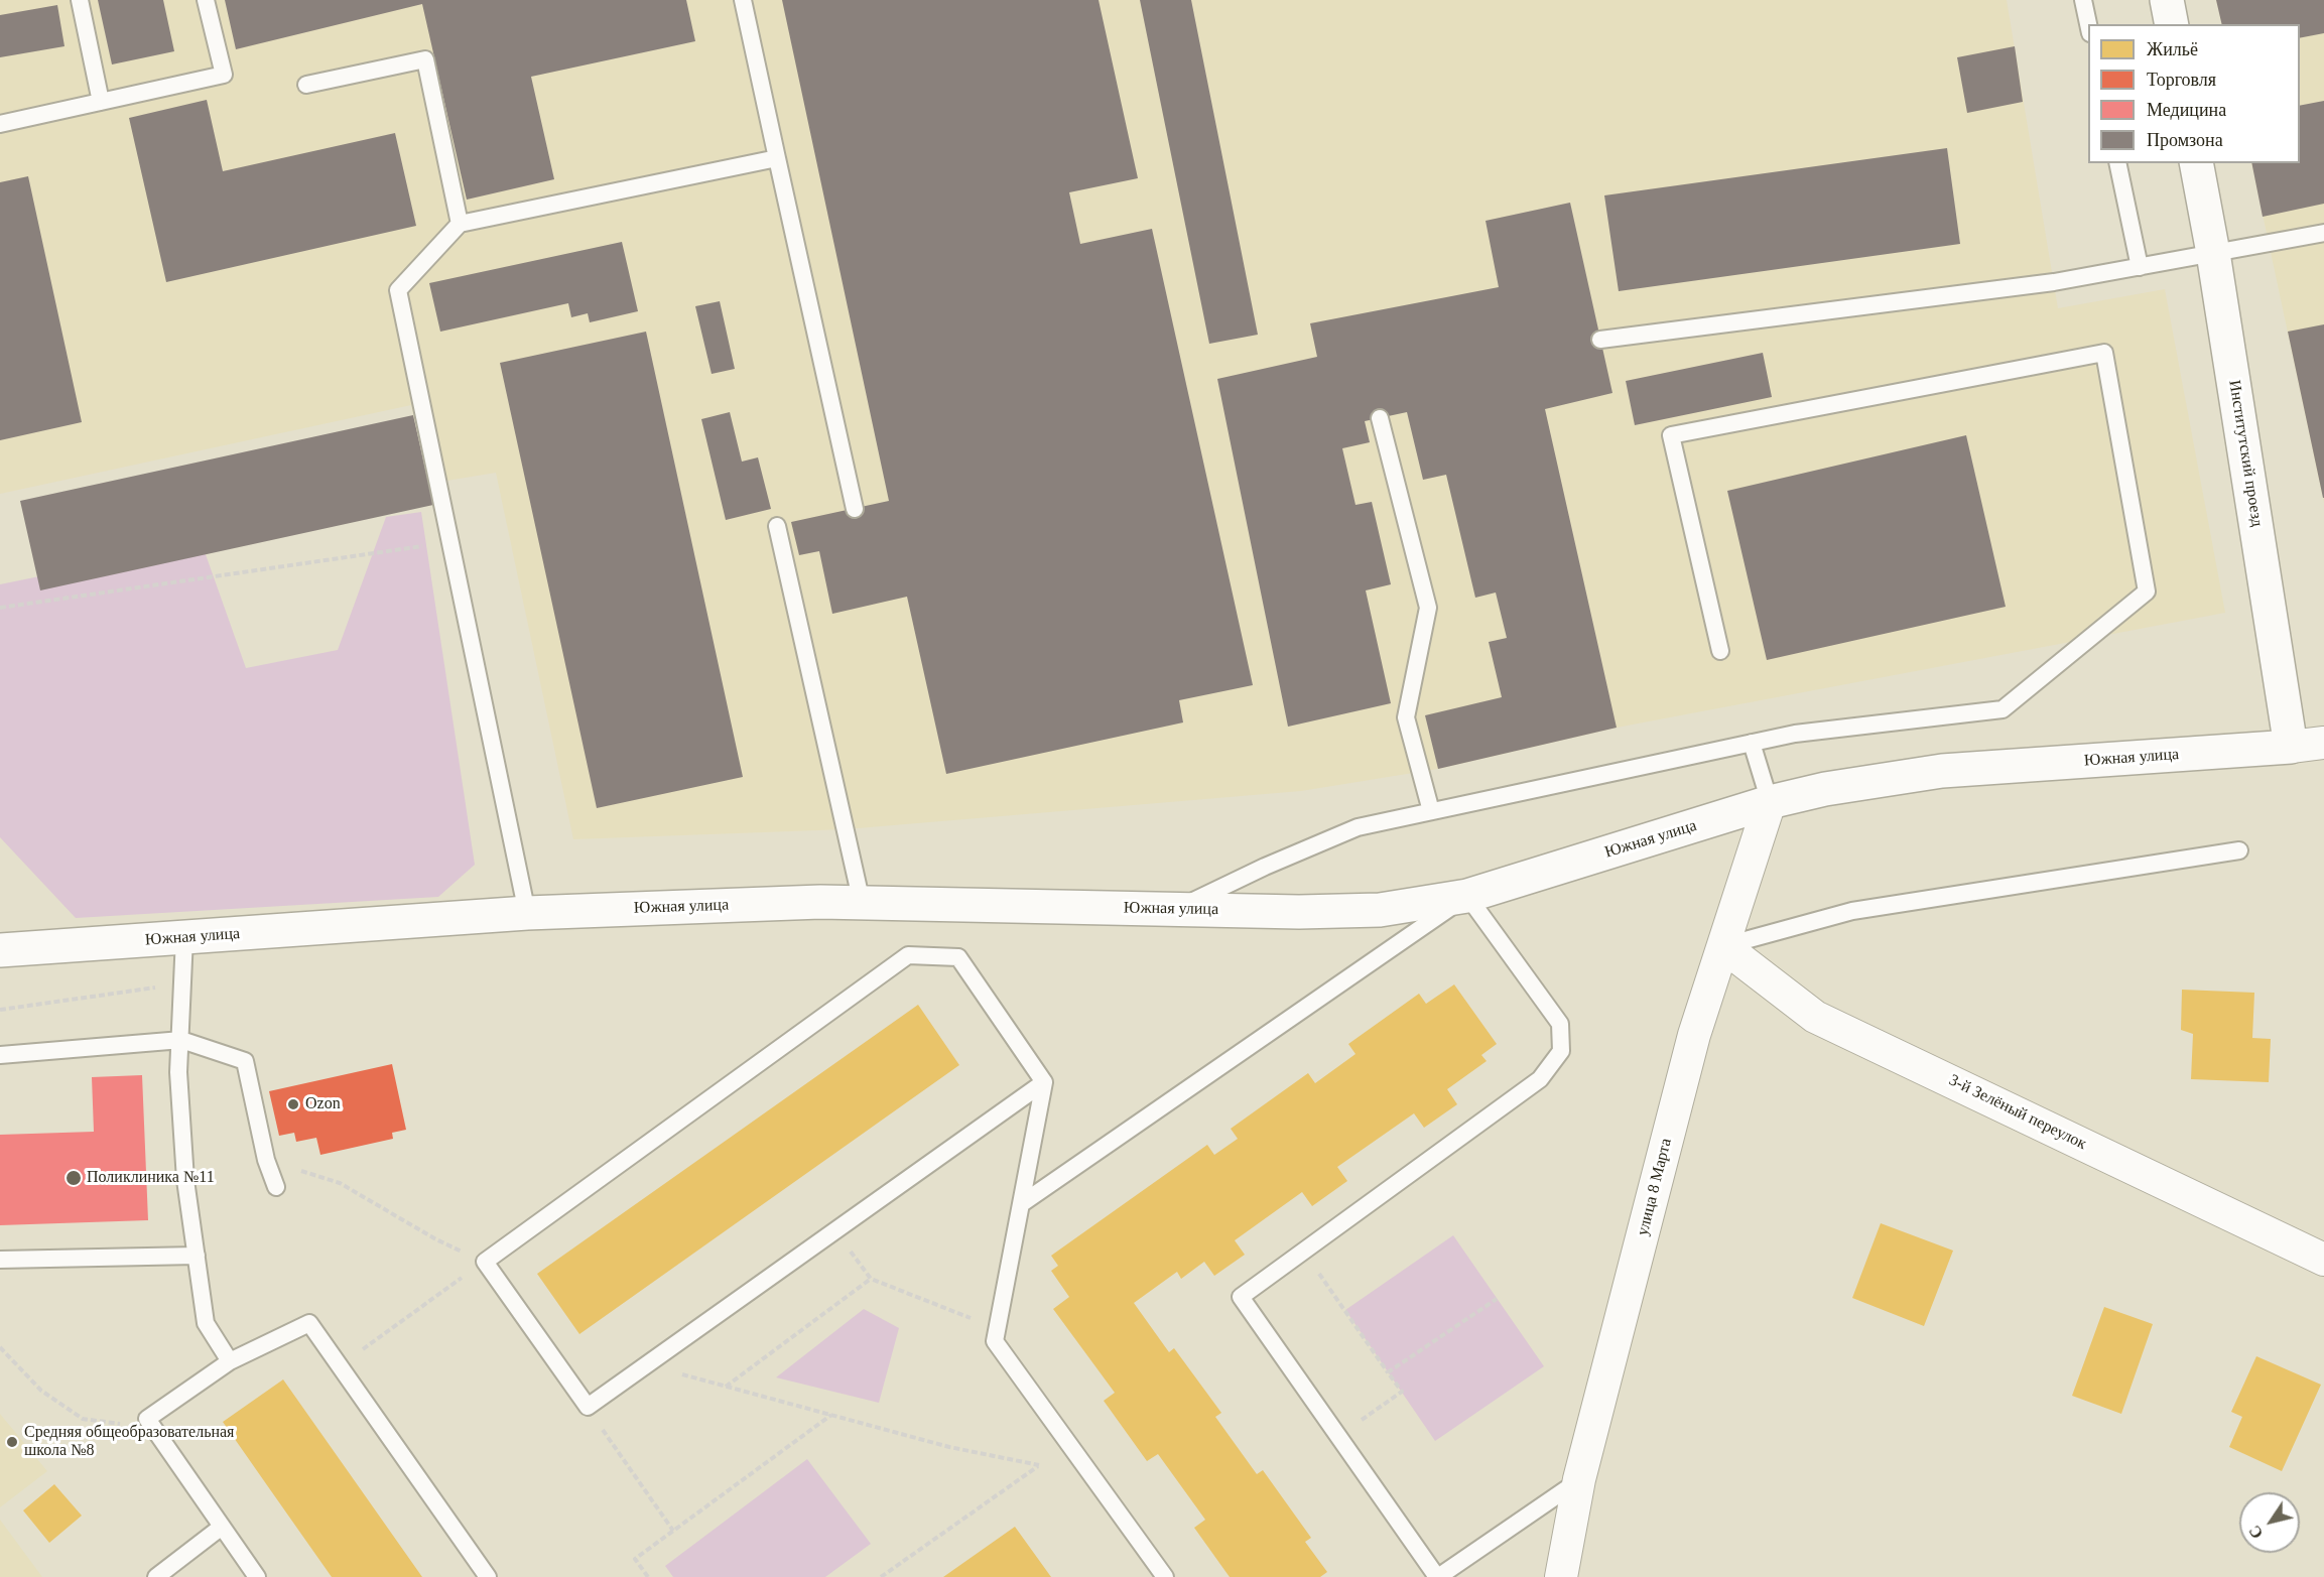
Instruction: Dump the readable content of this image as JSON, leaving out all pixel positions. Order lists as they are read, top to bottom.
{
  "streets": {
    "street": [
      "Институтский проезд",
      "Южная улица",
      "3-й Зелёный переулок",
      "улица 8 Марта"
    ]
  },
  "crossings": [
    ["Институтский проезд", "Южная улица"],
    ["Южная улица", "улица 8 Марта"],
    ["3-й Зелёный переулок", "улица 8 Марта"]
  ],
  "places": ["Ozon", "Поликлиника №11", "Средняя общеобразовательная школа №8"],
  "legend": [
    "Жильё",
    "Торговля",
    "Медицина",
    "Промзона"
  ],
  "north": "bottom left"
}
